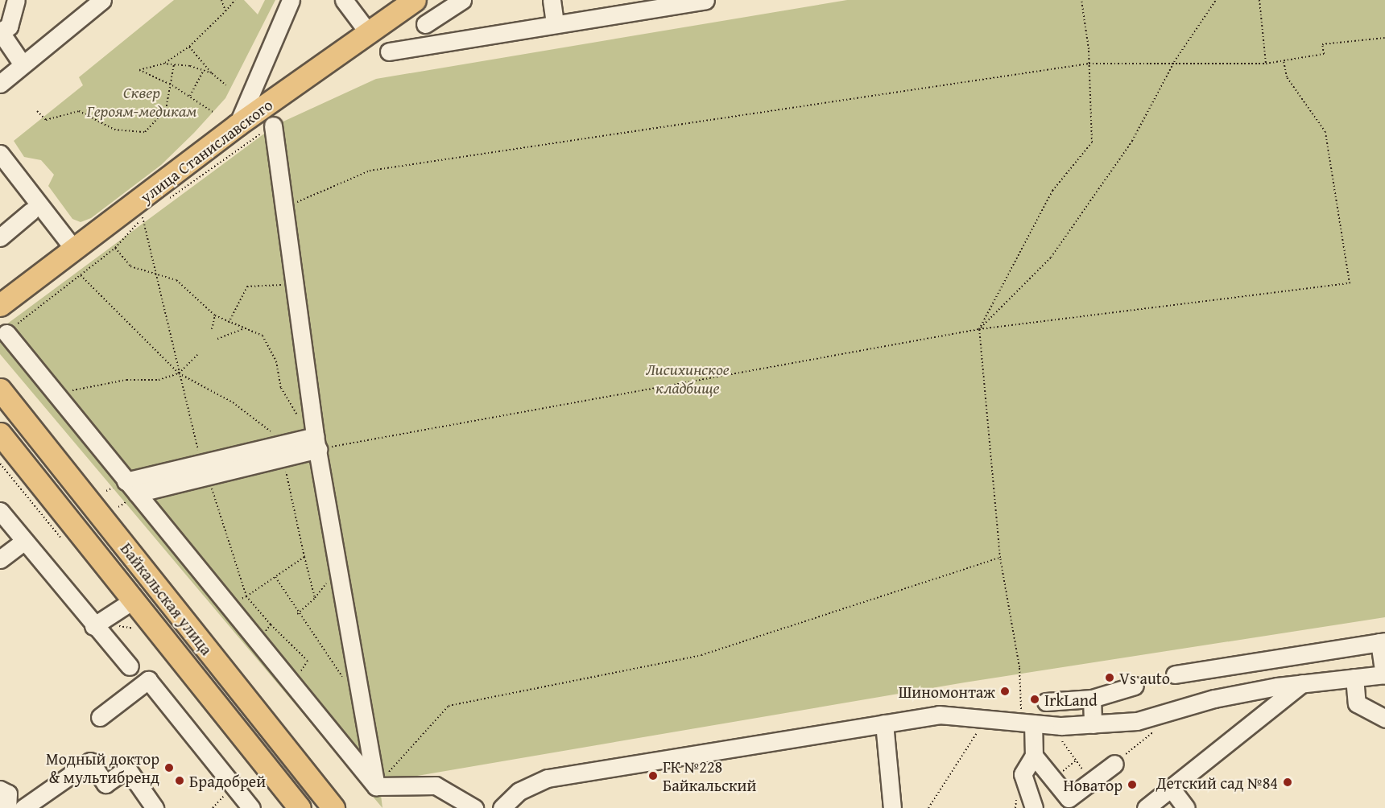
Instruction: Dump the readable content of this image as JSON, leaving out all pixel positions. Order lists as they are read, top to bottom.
{
  "streets": {
    "main road": ["улица Станиславского", "Байкальская улица"]
  },
  "parks": ["Сквер Героям-медикам", "Лисихинское кладбище"],
  "places": [
    "Vs auto",
    "Шиномонтаж",
    "IrkLand",
    "Модный доктор & мультибренд",
    "ГК №228 Байкальский",
    "Брадобрей",
    "Детский сад №84",
    "Новатор"
  ]
}
